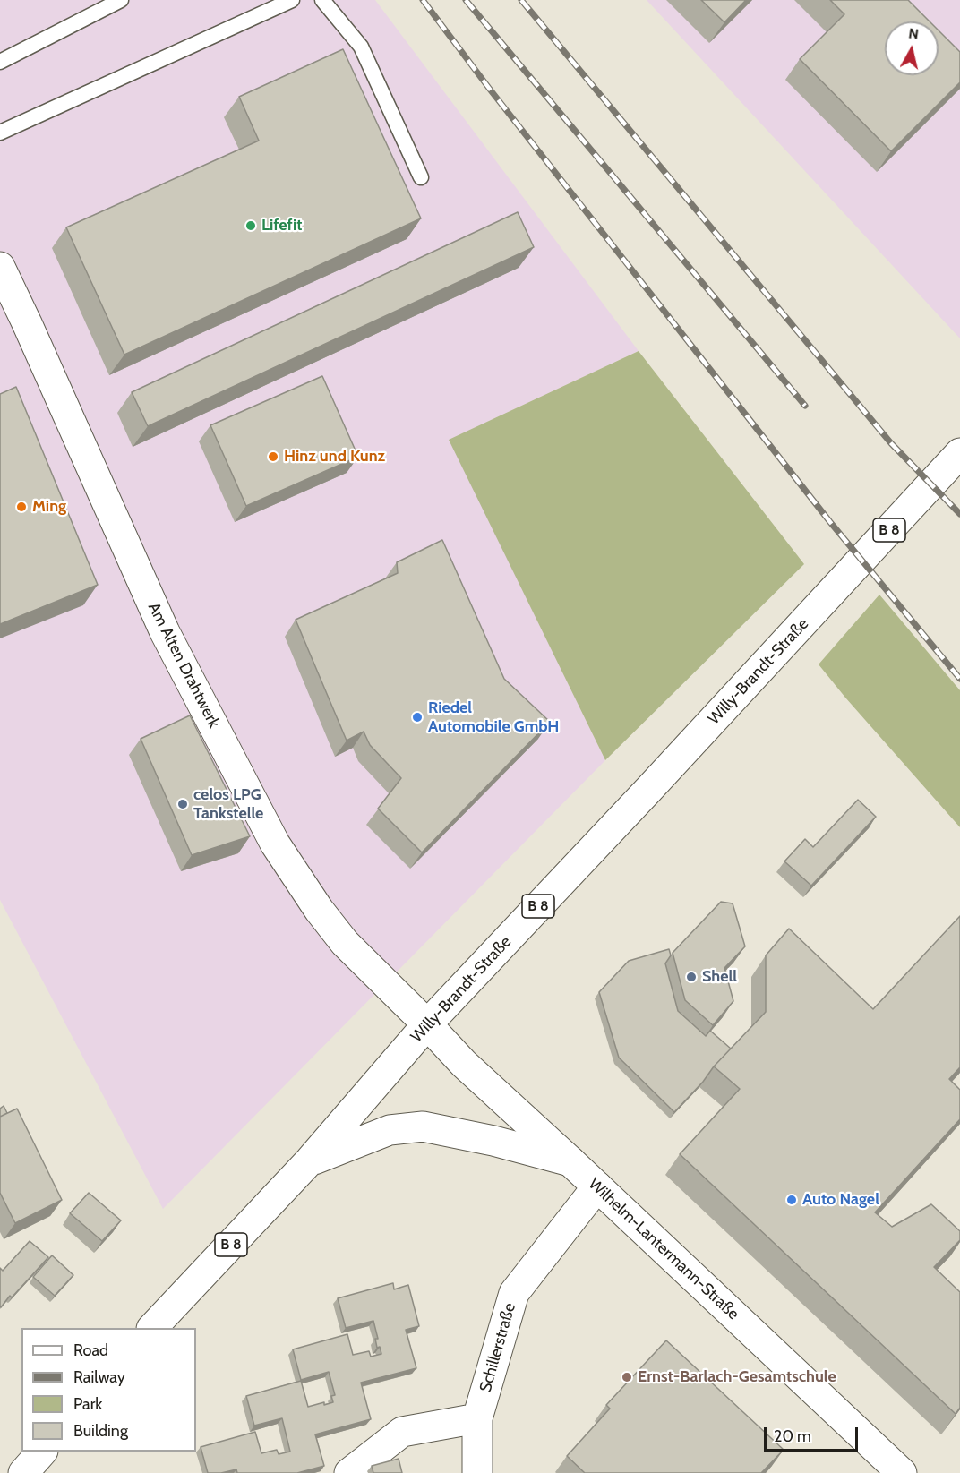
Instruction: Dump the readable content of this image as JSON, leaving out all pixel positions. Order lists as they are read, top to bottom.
{
  "streets": {
    "main road": [
      "B 8",
      "Am Alten Drahtwerk",
      "Willy-Brandt-Straße",
      "Wilhelm-Lantermann-Straße",
      "Schillerstraße"
    ]
  },
  "crossings": [
    ["Am Alten Drahtwerk", "Willy-Brandt-Straße"],
    ["Am Alten Drahtwerk", "Wilhelm-Lantermann-Straße"],
    ["Willy-Brandt-Straße", "Wilhelm-Lantermann-Straße"],
    ["Wilhelm-Lantermann-Straße", "Schillerstraße"]
  ],
  "places": [
    "Lifefit",
    "Hinz und Kunz",
    "Ming",
    "Riedel Automobile GmbH",
    "celos LPG Tankstelle",
    "Shell",
    "Auto Nagel",
    "Ernst-Barlach-Gesamtschule"
  ],
  "legend": [
    "Road",
    "Railway",
    "Park",
    "Building"
  ],
  "scale_bar": "20 m",
  "north": "top"
}
